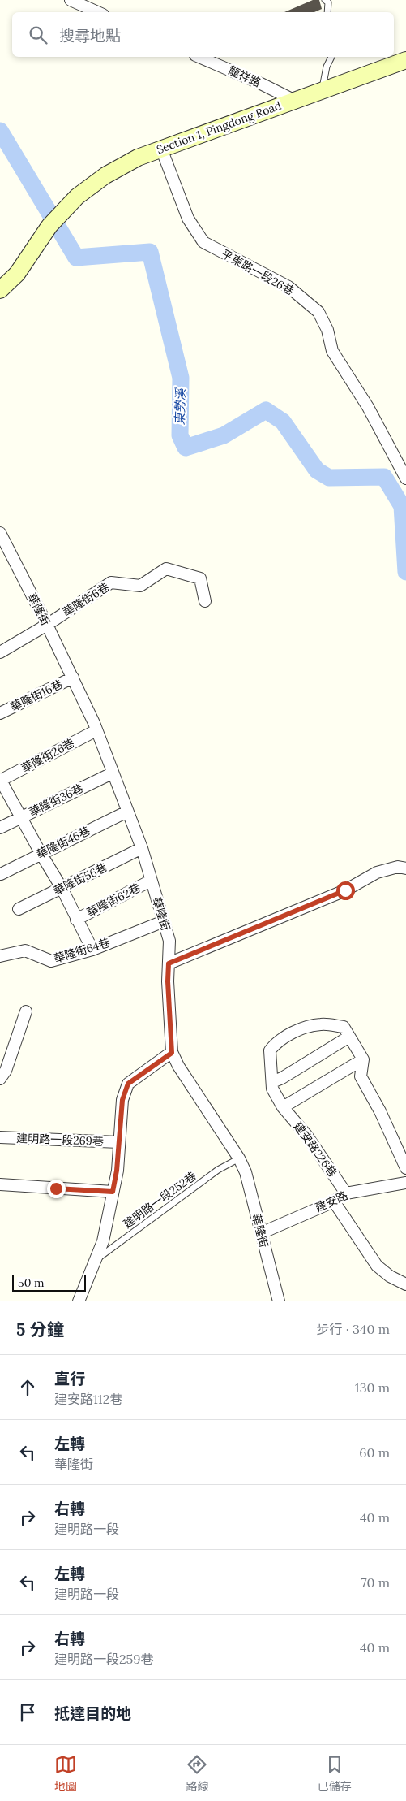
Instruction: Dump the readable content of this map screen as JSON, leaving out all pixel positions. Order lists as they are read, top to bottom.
{
  "streets": {
    "street": [
      "龍祥路",
      "Section 1, Pingdong Road",
      "平東路一段26巷",
      "華隆街6巷",
      "華隆街",
      "華隆街16巷",
      "華隆街26巷",
      "華隆街36巷",
      "華隆街46巷",
      "華隆街56巷",
      "華隆街62巷",
      "華隆街64巷",
      "建明路一段269巷",
      "建安路226巷",
      "建安路"
    ],
    "lane": ["建明路一段252巷"]
  },
  "crossings": [
    ["龍祥路", "Section 1, Pingdong Road"],
    ["Section 1, Pingdong Road", "平東路一段26巷"],
    ["華隆街6巷", "華隆街"],
    ["華隆街", "華隆街16巷"],
    ["華隆街", "華隆街26巷"],
    ["華隆街", "華隆街36巷"],
    ["華隆街", "華隆街46巷"],
    ["華隆街", "華隆街56巷"],
    ["華隆街", "華隆街62巷"],
    ["華隆街", "華隆街64巷"],
    ["華隆街", "建明路一段252巷"],
    ["華隆街", "建安路"],
    ["建安路226巷", "建安路"]
  ],
  "water": ["東勢溪"],
  "scale_bar": "50 m",
  "page": {
    "search": "搜尋地點",
    "scale": "50 m",
    "heading": ["5 分鐘", "步行 · 340 m"],
    "list": [
      ["直行", "建安路112巷", "130 m"],
      ["左轉", "華隆街", "60 m"],
      ["右轉", "建明路一段", "40 m"],
      ["左轉", "建明路一段", "70 m"],
      ["右轉", "建明路一段259巷", "40 m"],
      "抵達目的地"
    ],
    "nav": ["地圖", "路線", "已儲存"]
  }
}
